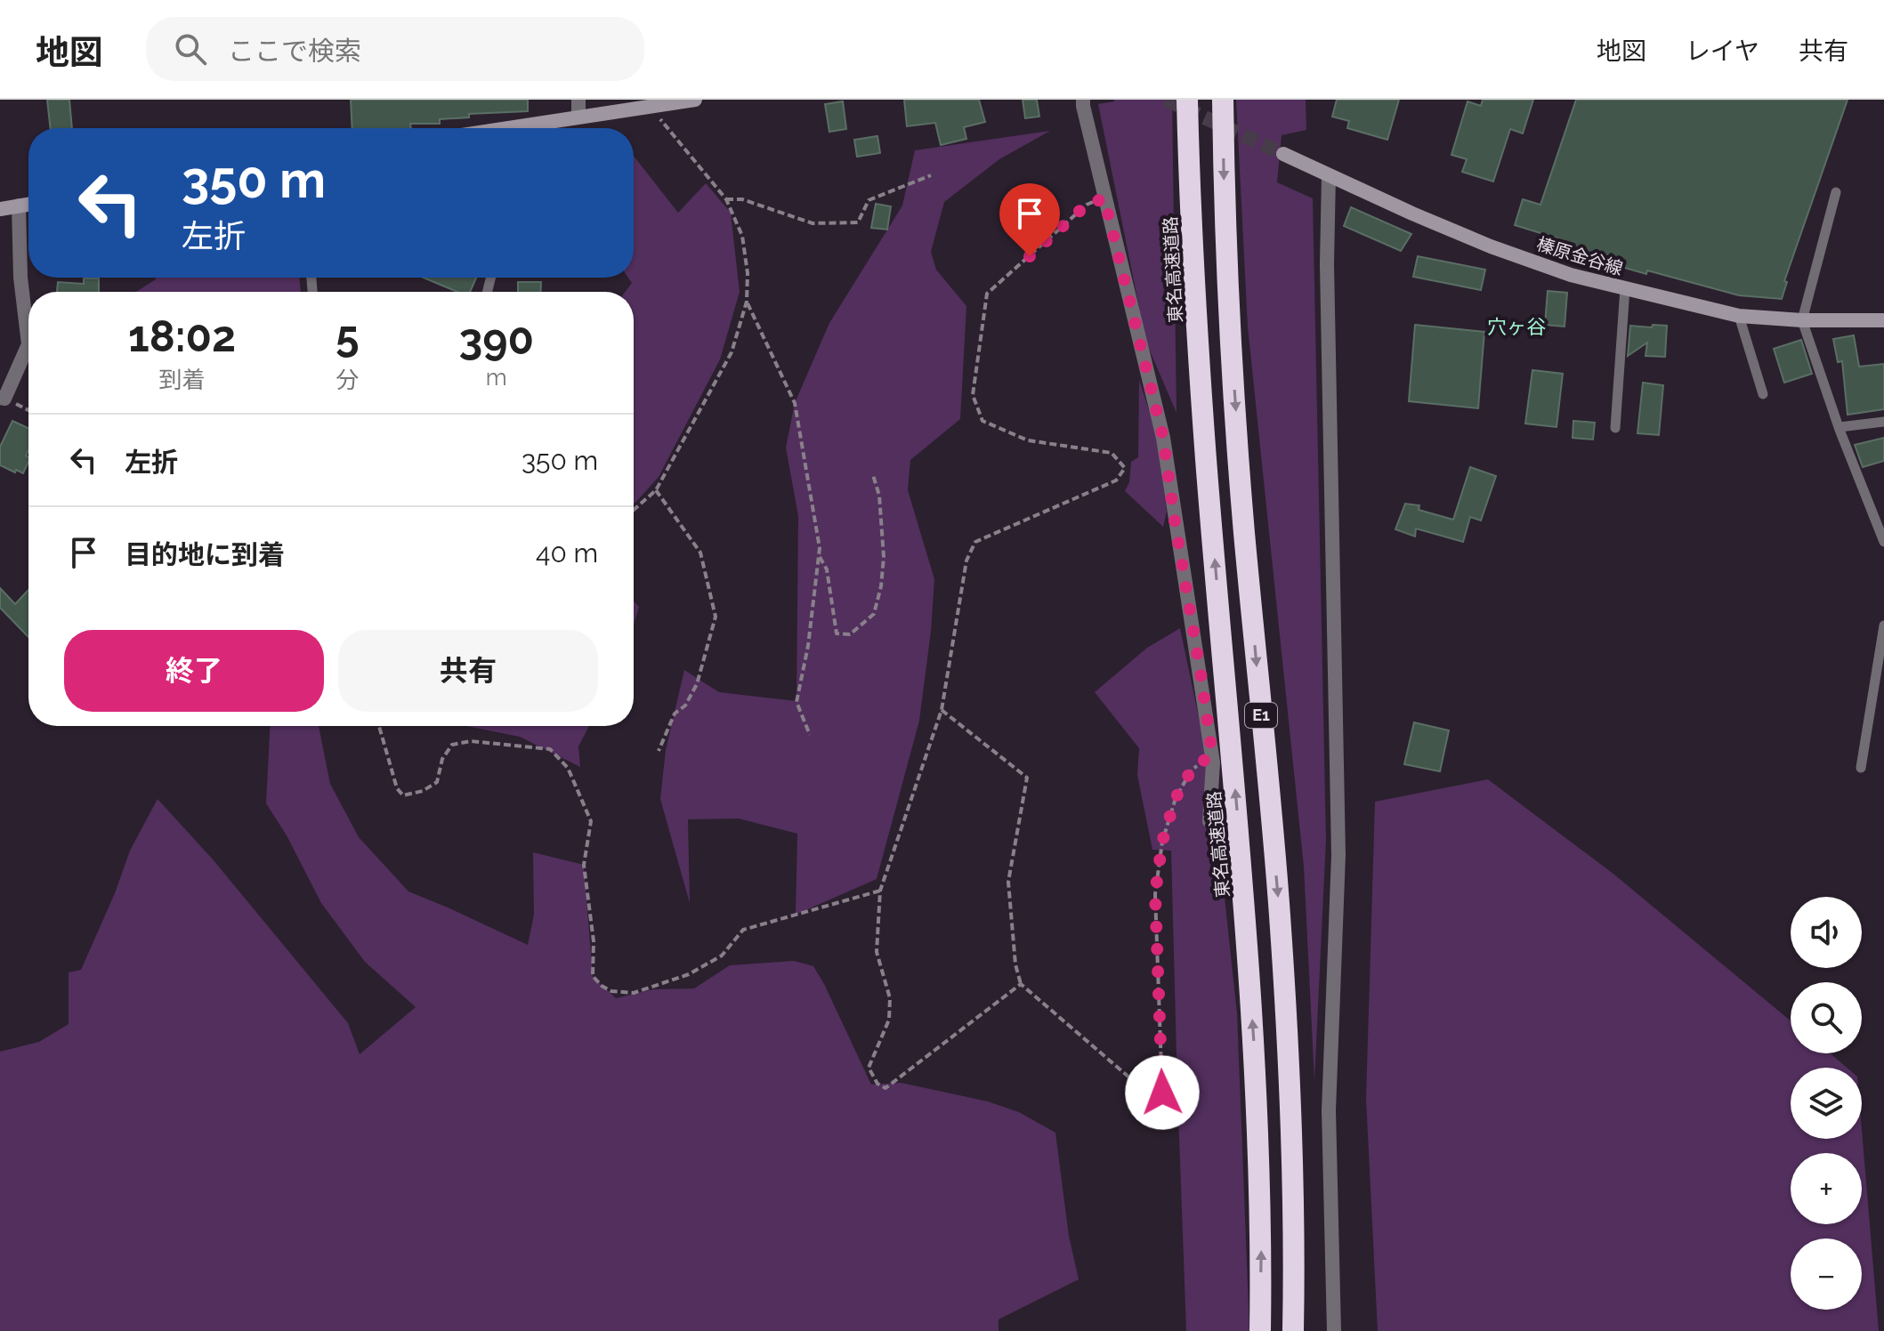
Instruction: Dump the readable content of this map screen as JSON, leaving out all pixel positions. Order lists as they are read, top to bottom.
{
  "streets": {
    "highway": ["東名高速道路", "E1"],
    "main road": ["榛原金谷線"]
  },
  "districts": ["穴ヶ谷"],
  "page": {
    "header": "地図",
    "search": "ここで検索",
    "nav": ["地図", "レイヤ", "共有"],
    "turn": ["350 m", "左折"],
    "eta": [
      "18:02",
      "到着",
      "5",
      "分",
      "390",
      "m"
    ],
    "list": [
      {
        "name": "左折",
        "value": "350 m"
      },
      {
        "name": "目的地に到着",
        "value": "40 m"
      }
    ],
    "buttons": ["終了", "共有"],
    "map_buttons": ["+", "−"]
  }
}
